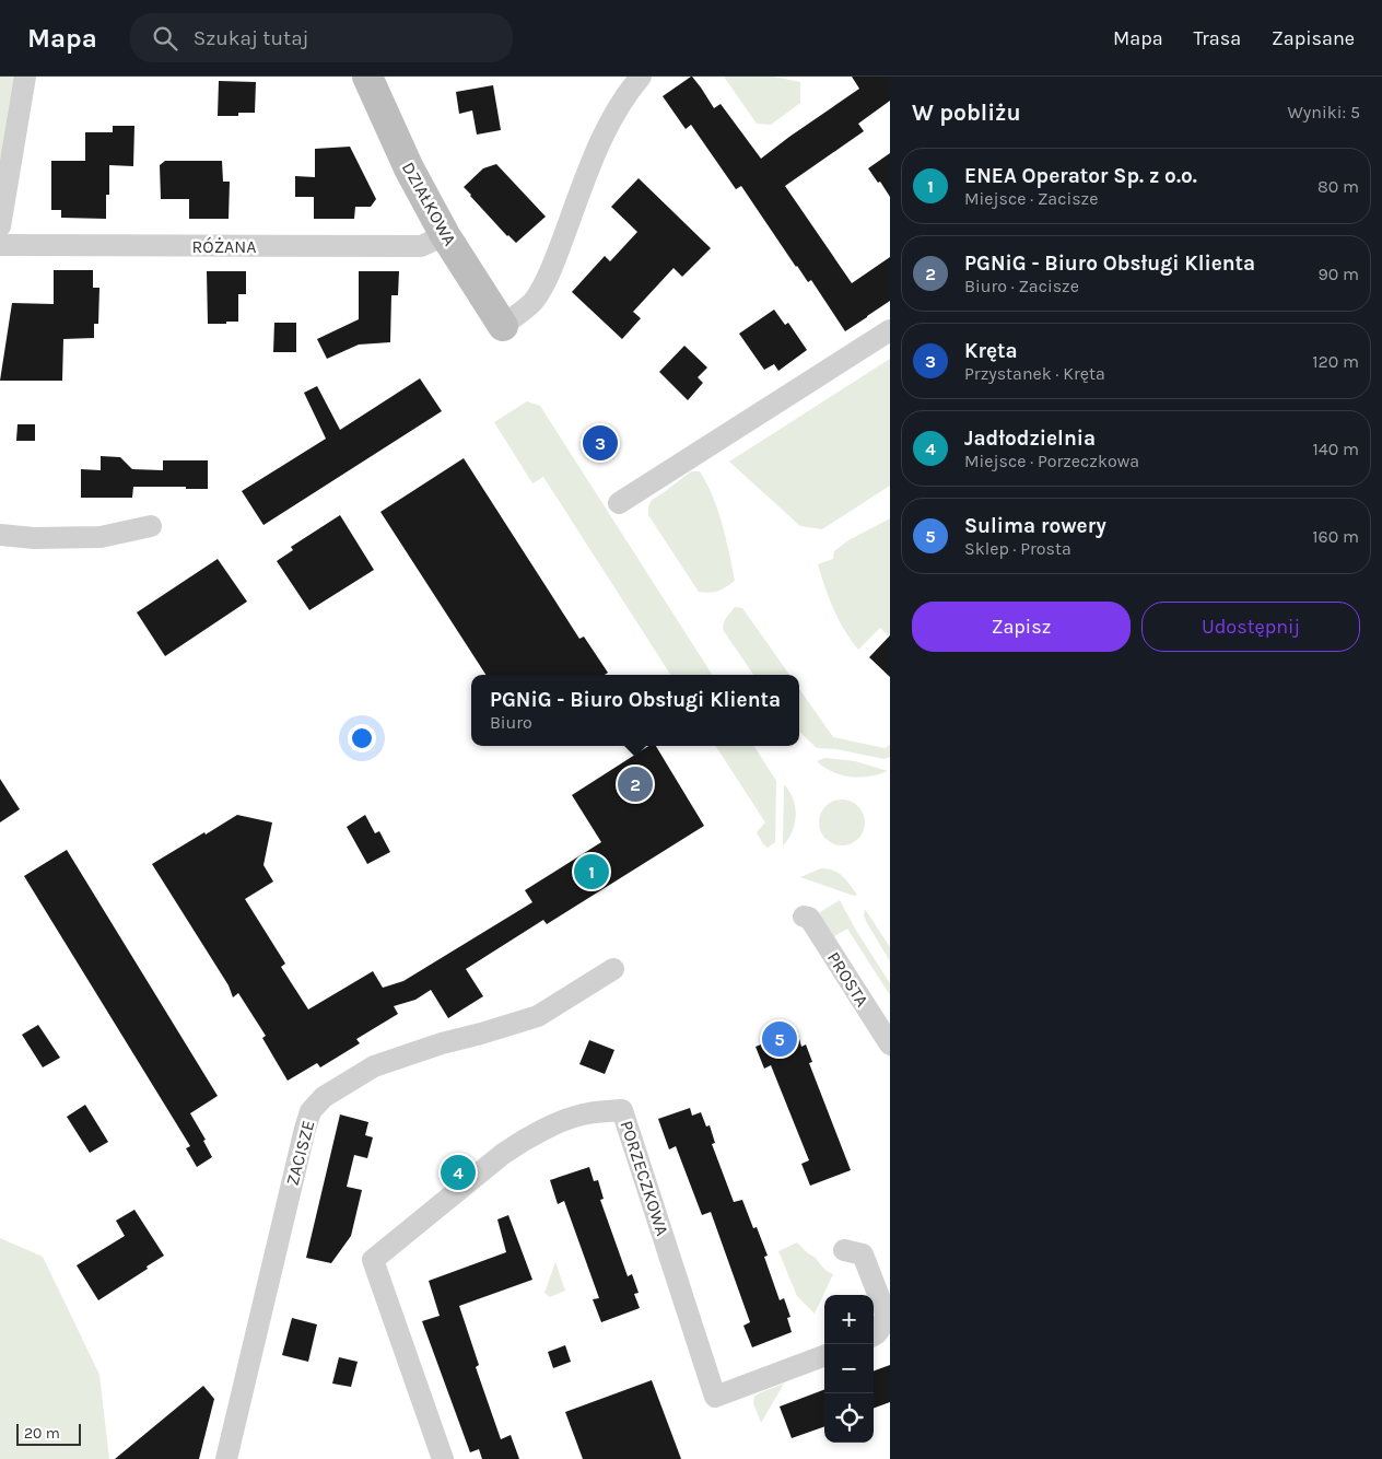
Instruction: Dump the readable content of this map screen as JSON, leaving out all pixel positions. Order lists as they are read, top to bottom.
{
  "streets": {
    "street": [
      "DZIAŁKOWA",
      "RÓŻANA",
      "PROSTA",
      "ZACISZE",
      "PORZECZKOWA"
    ]
  },
  "crossings": [
    ["DZIAŁKOWA", "RÓŻANA"]
  ],
  "scale_bar": "20 m",
  "page": {
    "header": "Mapa",
    "search": "Szukaj tutaj",
    "nav": ["Mapa", "Trasa", "Zapisane"],
    "heading": ["W pobliżu", "Wyniki: 5"],
    "list": [
      {
        "mark": "1",
        "name": "ENEA Operator Sp. z o.o.",
        "note": "Miejsce · Zacisze",
        "value": "80 m"
      },
      {
        "mark": "2",
        "name": "PGNiG - Biuro Obsługi Klienta",
        "note": "Biuro · Zacisze",
        "value": "90 m"
      },
      {
        "mark": "3",
        "name": "Kręta",
        "note": "Przystanek · Kręta",
        "value": "120 m"
      },
      {
        "mark": "4",
        "name": "Jadłodzielnia",
        "note": "Miejsce · Porzeczkowa",
        "value": "140 m"
      },
      {
        "mark": "5",
        "name": "Sulima rowery",
        "note": "Sklep · Prosta",
        "value": "160 m"
      }
    ],
    "pins": [
      "3",
      "2",
      "1",
      "5",
      "4"
    ],
    "buttons": ["Zapisz", "Udostępnij"],
    "popup": ["PGNiG - Biuro Obsługi Klienta", "Biuro"],
    "map_buttons": ["+", "−"],
    "scale": "20 m"
  }
}
